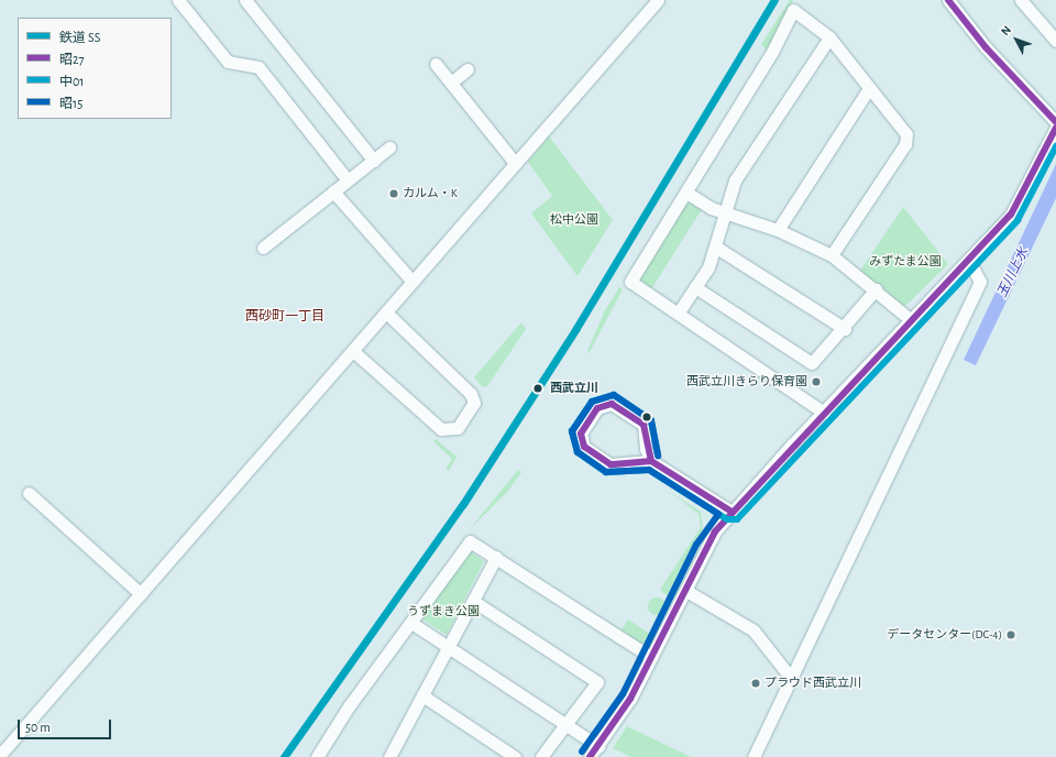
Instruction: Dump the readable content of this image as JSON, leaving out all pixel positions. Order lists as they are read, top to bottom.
{
  "districts": ["西砂町一丁目"],
  "water": ["玉川上水"],
  "parks": ["松中公園", "みずたま公園", "うずまき公園"],
  "places": [
    "カルム・K",
    "西武立川きらり保育園",
    "西武立川",
    "データセンター(DC-4)",
    "プラウド西武立川"
  ],
  "lines": [
    "rail line SS",
    "transit line 昭27",
    "transit line 中01",
    "transit line 昭15"
  ],
  "legend": [
    "鉄道 SS",
    "昭27",
    "中01",
    "昭15"
  ],
  "scale_bar": "50 m",
  "north": "top left"
}
